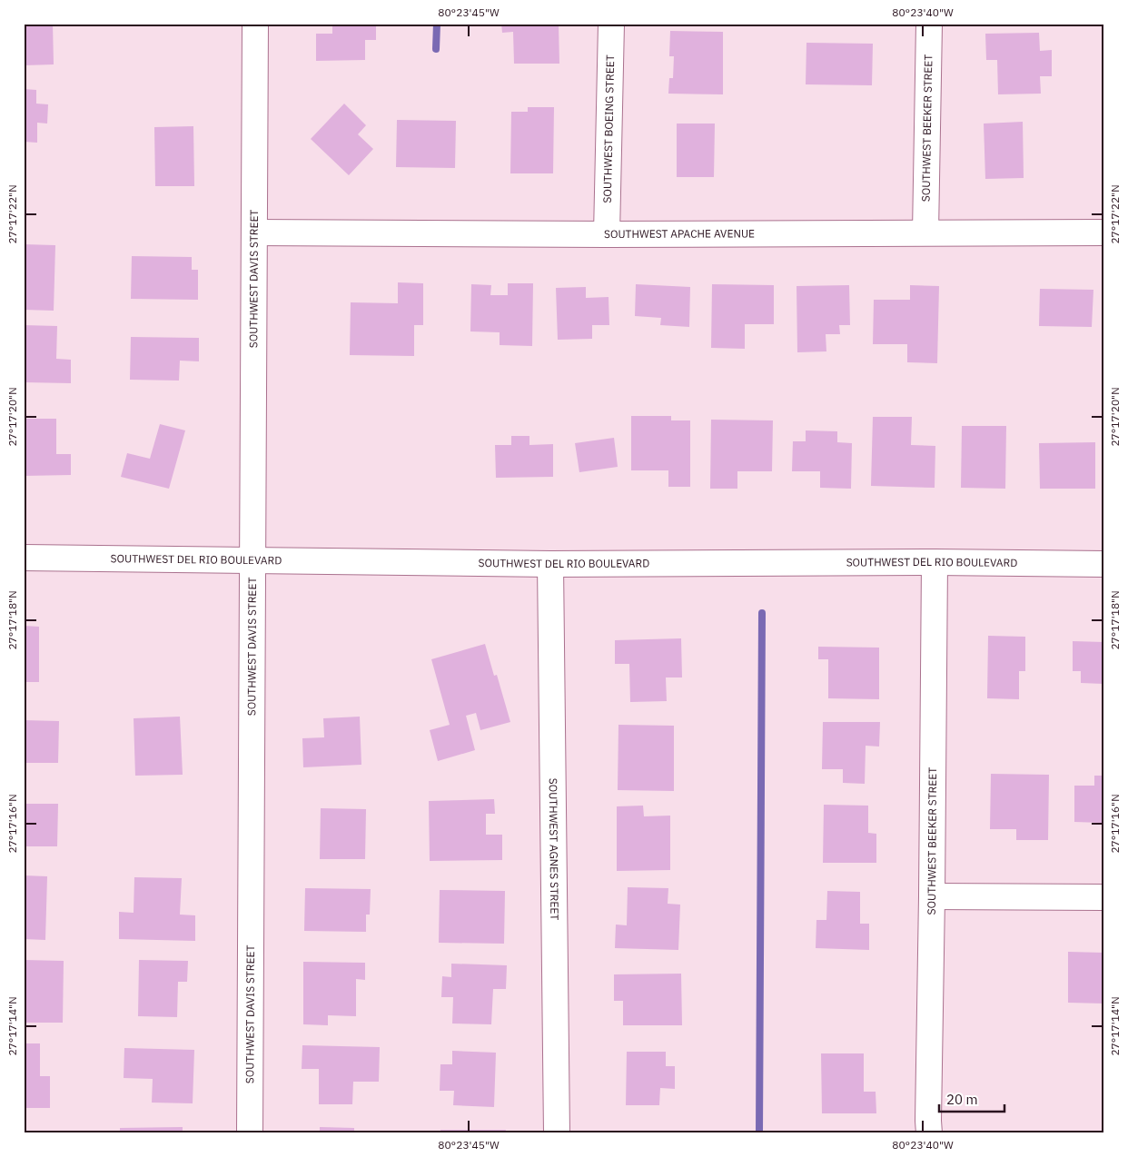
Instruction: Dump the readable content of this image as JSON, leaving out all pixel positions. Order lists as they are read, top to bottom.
{
  "streets": {
    "street": [
      "SOUTHWEST BEEKER STREET",
      "SOUTHWEST BOEING STREET",
      "SOUTHWEST APACHE AVENUE",
      "SOUTHWEST DAVIS STREET",
      "SOUTHWEST DEL RIO BOULEVARD",
      "SOUTHWEST AGNES STREET"
    ]
  },
  "crossings": [
    ["SOUTHWEST BEEKER STREET", "SOUTHWEST APACHE AVENUE"],
    ["SOUTHWEST BEEKER STREET", "SOUTHWEST DEL RIO BOULEVARD"],
    ["SOUTHWEST BOEING STREET", "SOUTHWEST APACHE AVENUE"],
    ["SOUTHWEST APACHE AVENUE", "SOUTHWEST DAVIS STREET"],
    ["SOUTHWEST DAVIS STREET", "SOUTHWEST DEL RIO BOULEVARD"],
    ["SOUTHWEST DEL RIO BOULEVARD", "SOUTHWEST AGNES STREET"]
  ],
  "scale_bar": "20 m",
  "coordinates": [
    "80°23'45\"W",
    "80°23'40\"W",
    "27°17'22\"N",
    "27°17'20\"N",
    "27°17'18\"N",
    "27°17'16\"N",
    "27°17'14\"N"
  ]
}
